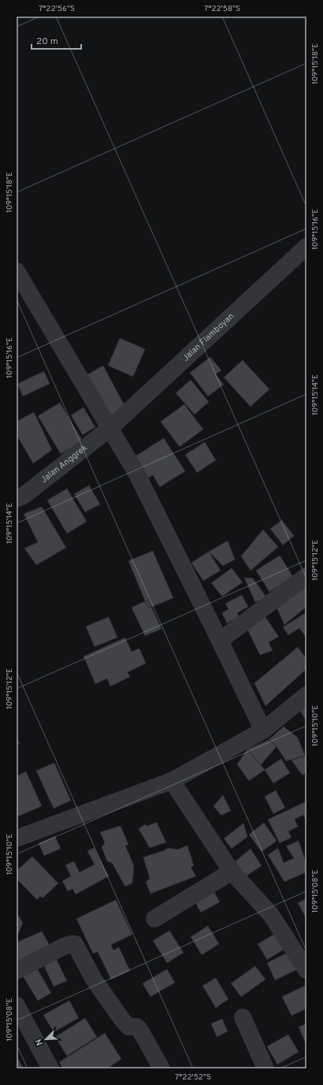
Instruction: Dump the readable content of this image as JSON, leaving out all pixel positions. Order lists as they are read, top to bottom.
{
  "streets": {
    "street": ["Jalan Flamboyan", "Jalan Anggrek"]
  },
  "crossings": [
    ["Jalan Flamboyan", "Jalan Anggrek"]
  ],
  "scale_bar": "20 m",
  "north": "bottom left",
  "coordinates": [
    "7°22'56\"S",
    "7°22'58\"S",
    "109°15'18\"E",
    "109°15'16\"E",
    "109°15'14\"E",
    "109°15'12\"E",
    "109°15'10\"E",
    "109°15'08\"E",
    "7°22'52\"S"
  ]
}
